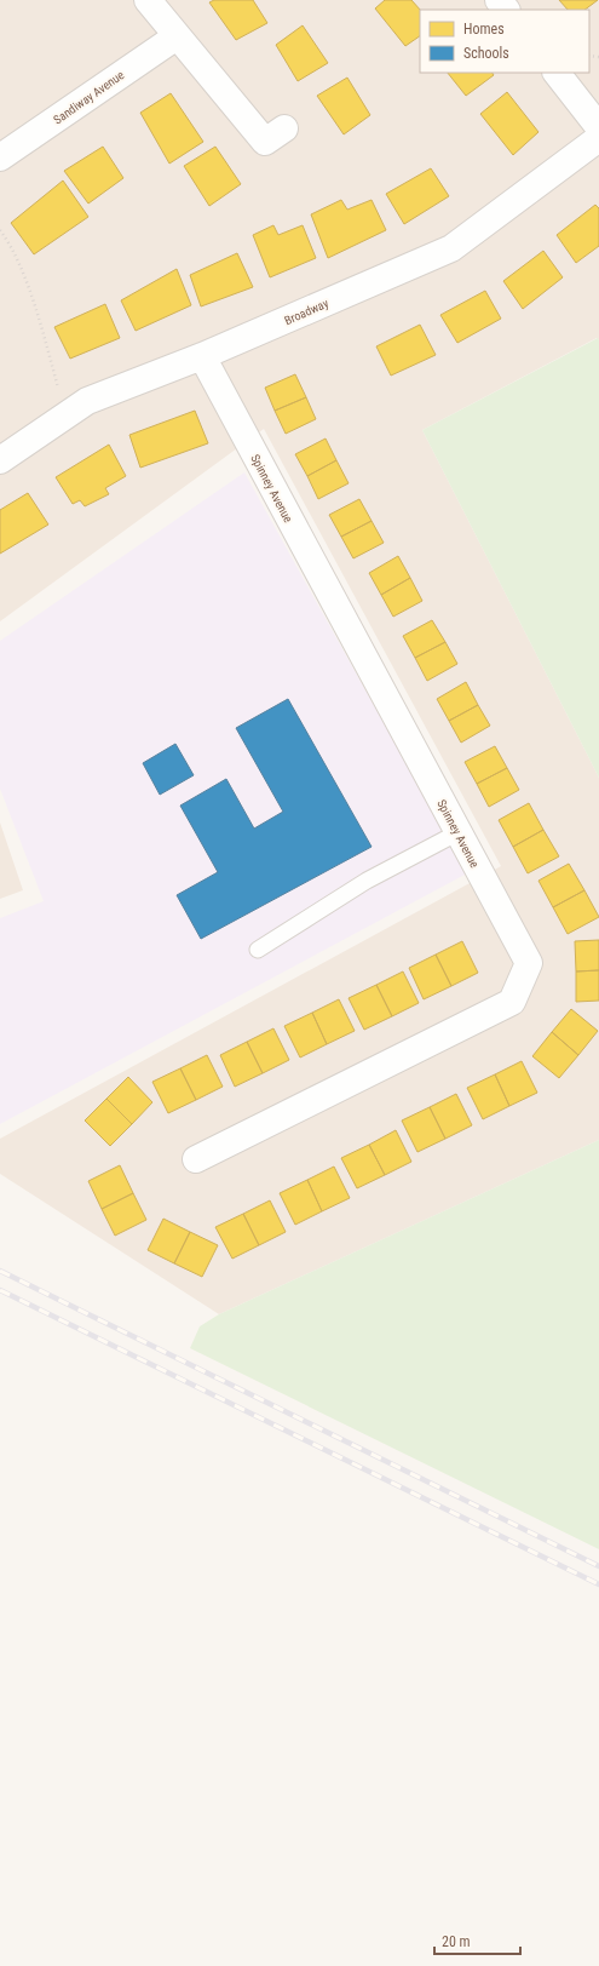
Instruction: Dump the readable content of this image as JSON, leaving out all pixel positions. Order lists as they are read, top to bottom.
{
  "streets": {
    "street": ["Sandiway Avenue", "Broadway", "Spinney Avenue"]
  },
  "crossings": [
    ["Broadway", "Spinney Avenue"]
  ],
  "legend": ["Homes", "Schools"],
  "scale_bar": "20 m"
}
